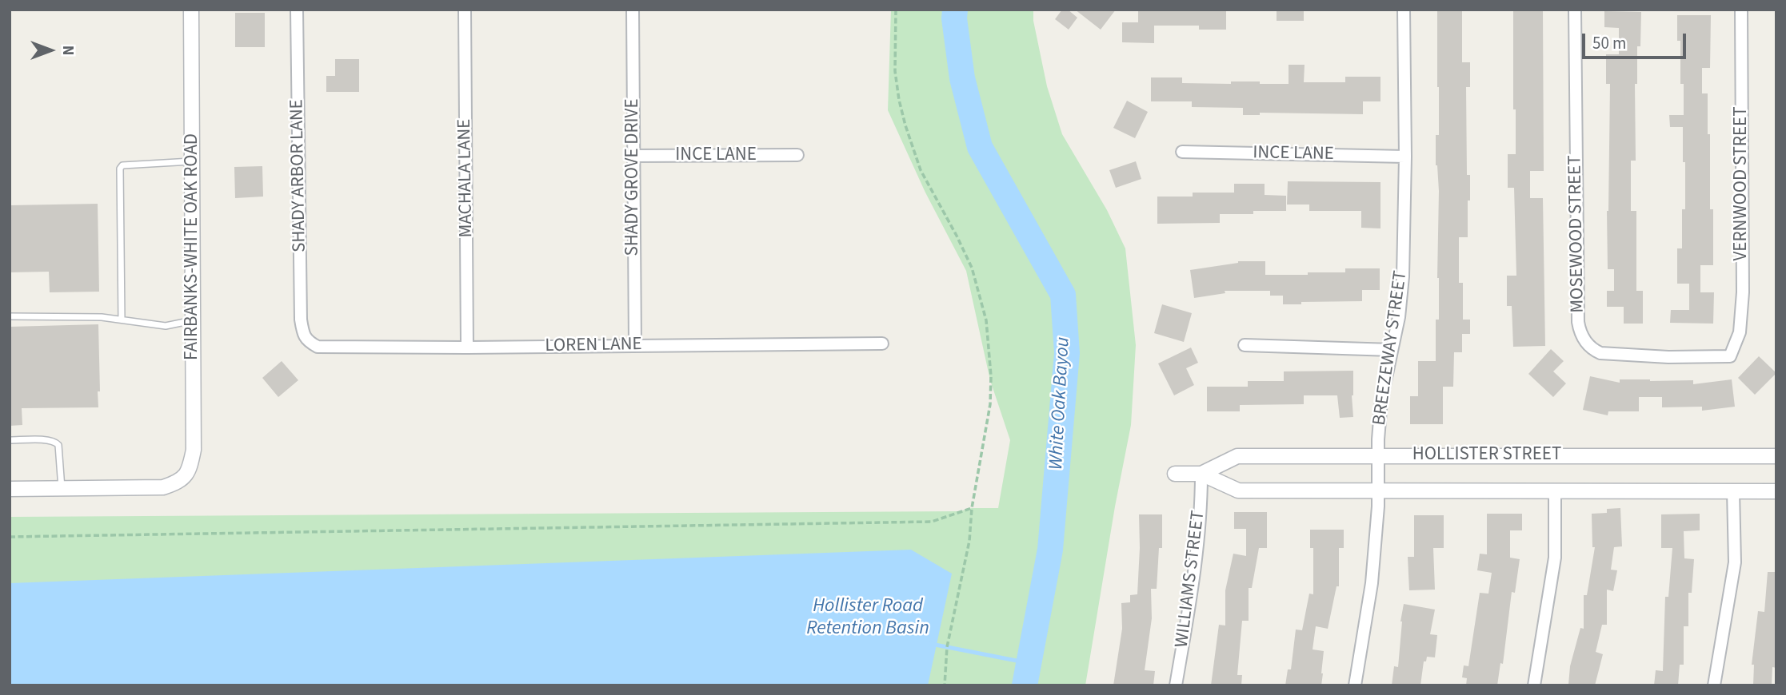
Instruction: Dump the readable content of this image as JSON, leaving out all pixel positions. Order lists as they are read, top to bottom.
{
  "streets": {
    "street": [
      "INCE LANE",
      "SHADY ARBOR LANE",
      "SHADY GROVE DRIVE",
      "MACHALA LANE",
      "VERNWOOD STREET",
      "MOSEWOOD STREET",
      "FAIRBANKS-WHITE OAK ROAD",
      "LOREN LANE",
      "BREEZEWAY STREET",
      "HOLLISTER STREET",
      "WILLIAMS STREET"
    ]
  },
  "crossings": [
    ["INCE LANE", "SHADY GROVE DRIVE"],
    ["INCE LANE", "BREEZEWAY STREET"],
    ["SHADY ARBOR LANE", "LOREN LANE"],
    ["SHADY GROVE DRIVE", "LOREN LANE"],
    ["MACHALA LANE", "LOREN LANE"],
    ["VERNWOOD STREET", "MOSEWOOD STREET"],
    ["BREEZEWAY STREET", "HOLLISTER STREET"],
    ["HOLLISTER STREET", "WILLIAMS STREET"]
  ],
  "water": ["White Oak Bayou", "Hollister Road Retention Basin"],
  "scale_bar": "50 m",
  "north": "right"
}
